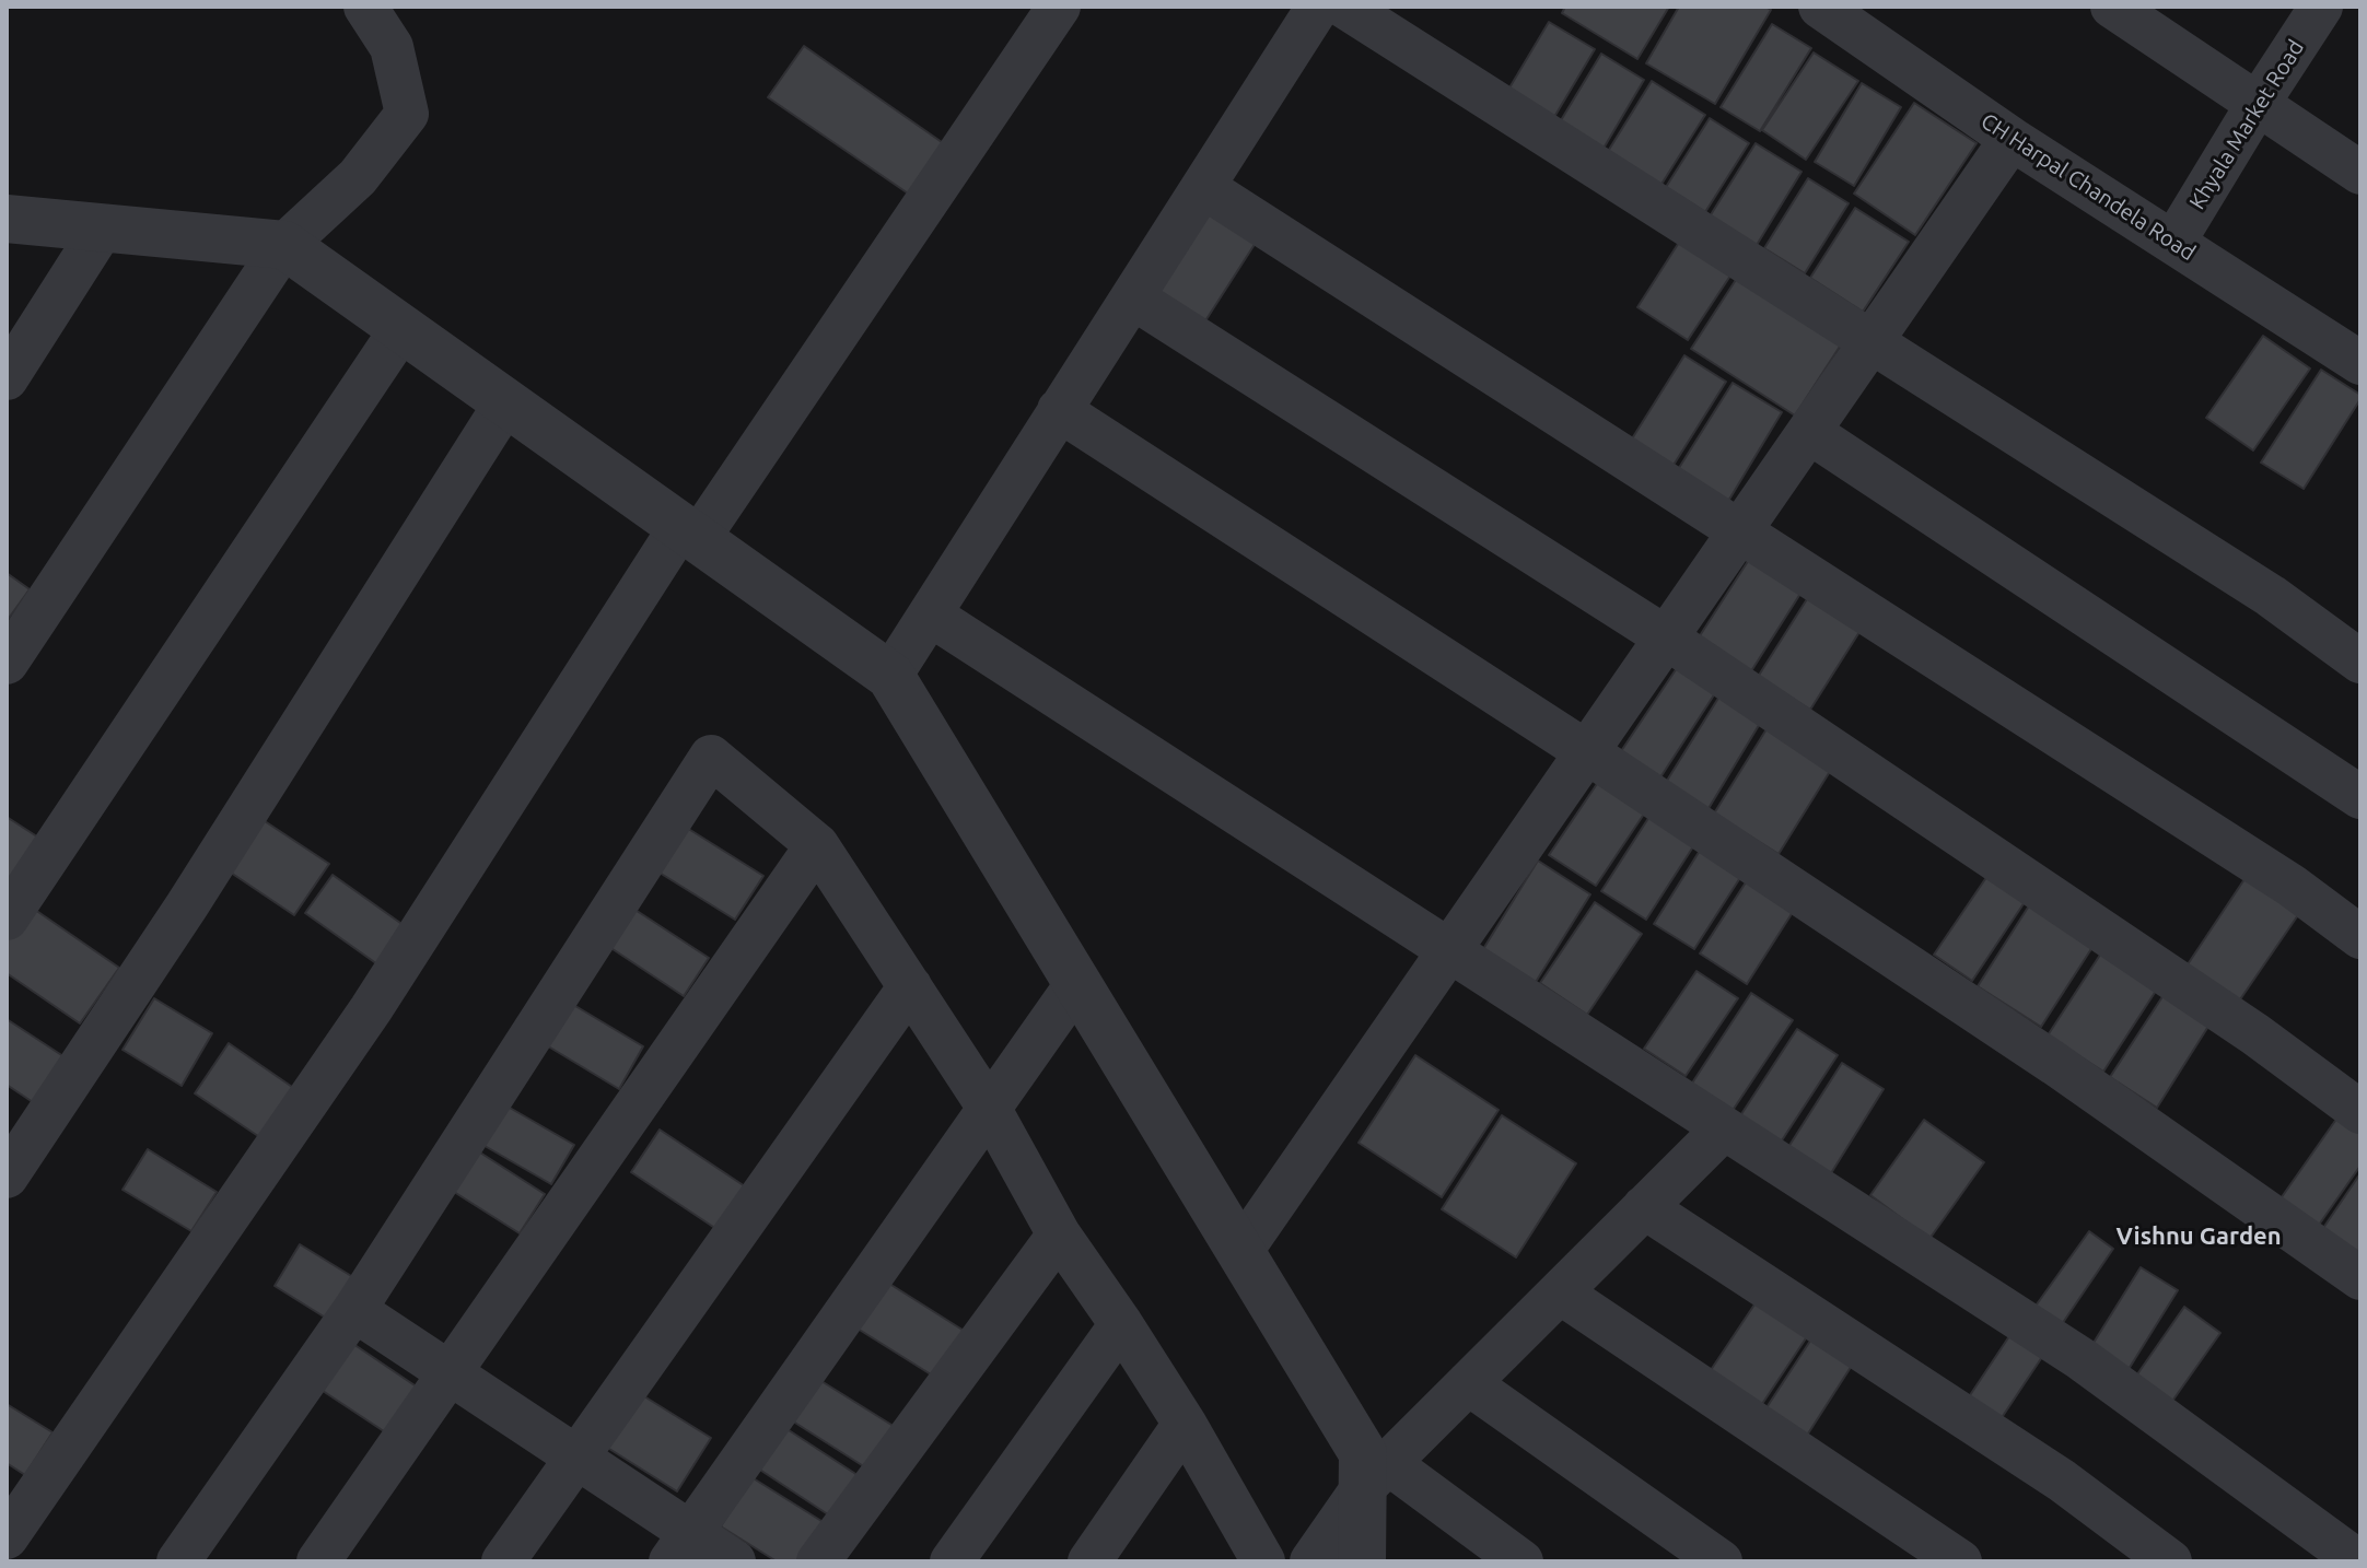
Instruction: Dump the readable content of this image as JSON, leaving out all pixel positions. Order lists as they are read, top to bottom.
{
  "streets": {
    "street": ["Khyala Market Road", "CH Harpal Chandela Road"]
  },
  "crossings": [
    ["Khyala Market Road", "CH Harpal Chandela Road"]
  ],
  "districts": ["Vishnu Garden"]
}
